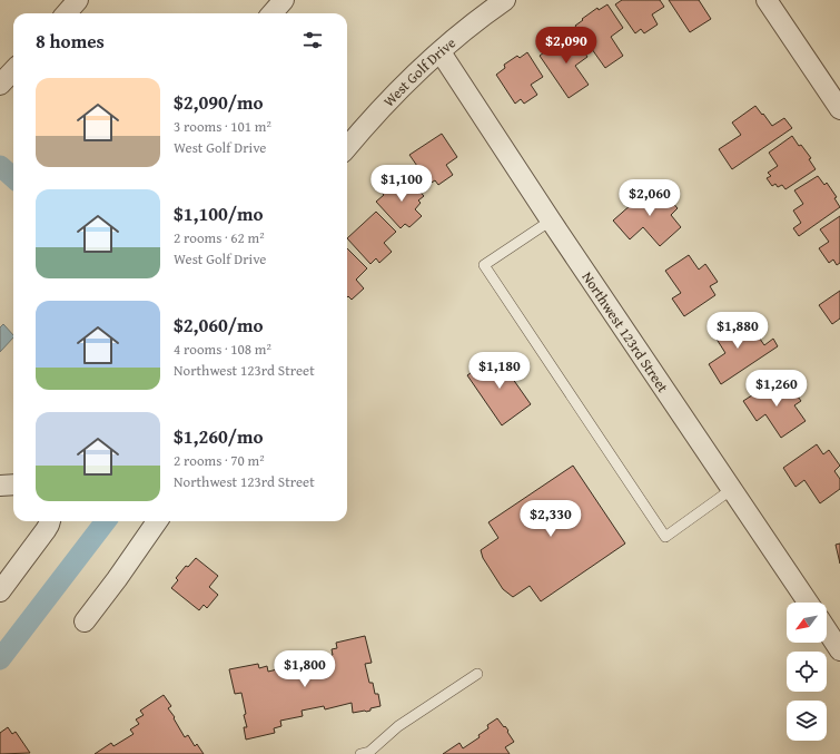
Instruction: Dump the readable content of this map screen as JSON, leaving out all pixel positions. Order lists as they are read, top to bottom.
{
  "streets": {
    "street": ["West Golf Drive", "Northwest 123rd Street"]
  },
  "crossings": [
    ["West Golf Drive", "Northwest 123rd Street"]
  ],
  "north": "bottom left",
  "page": {
    "heading": "8 homes",
    "price": [
      "$2,090",
      "$1,100",
      "$2,060",
      "$1,880",
      "$1,180",
      "$1,260",
      "$2,330",
      "$1,800"
    ],
    "list": [
      {
        "name": "$2,090/mo",
        "note": "3 rooms · 101 m² · West Golf Drive"
      },
      {
        "name": "$1,100/mo",
        "note": "2 rooms · 62 m² · West Golf Drive"
      },
      {
        "name": "$2,060/mo",
        "note": "4 rooms · 108 m² · Northwest 123rd Street"
      },
      {
        "name": "$1,260/mo",
        "note": "2 rooms · 70 m² · Northwest 123rd Street"
      }
    ]
  }
}
